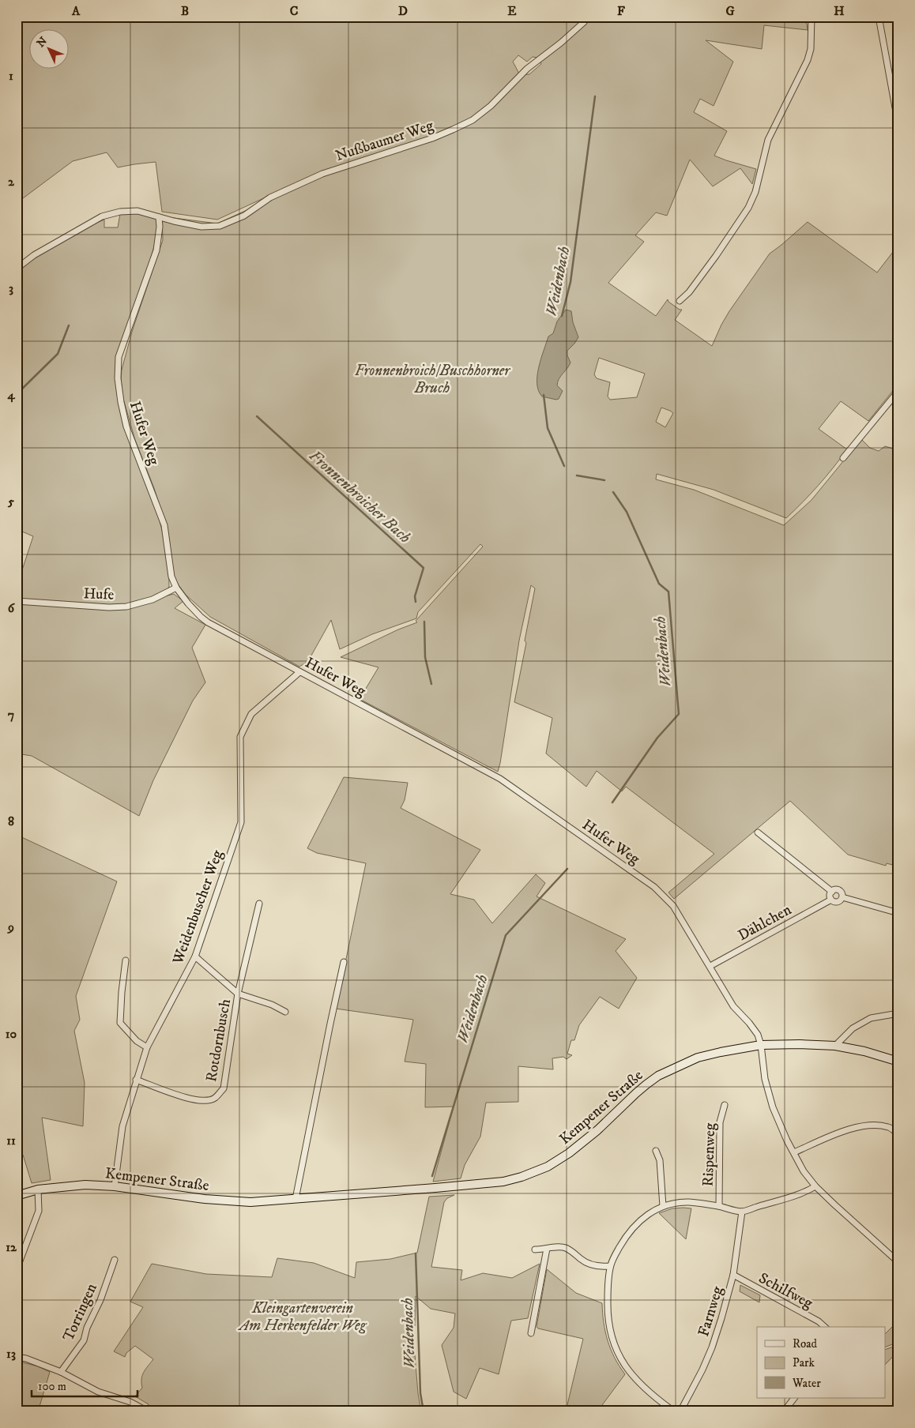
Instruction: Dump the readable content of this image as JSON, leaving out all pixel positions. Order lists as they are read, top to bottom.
{
  "streets": {
    "main road": ["Kempener Straße"],
    "street": [
      "Nußbaumer Weg",
      "Hufer Weg",
      "Hufe",
      "Weidenbuscher Weg",
      "Dählchen",
      "Rotdornbusch",
      "Rispenweg",
      "Schilfweg",
      "Farnweg",
      "Torringen"
    ]
  },
  "crossings": [
    ["Nußbaumer Weg", "Hufer Weg"],
    ["Hufer Weg", "Hufe"],
    ["Hufer Weg", "Weidenbuscher Weg"],
    ["Hufer Weg", "Dählchen"],
    ["Hufer Weg", "Kempener Straße"],
    ["Weidenbuscher Weg", "Rotdornbusch"],
    ["Weidenbuscher Weg", "Kempener Straße"],
    ["Schilfweg", "Farnweg"]
  ],
  "water": ["Weidenbach", "Fronnenbroicher Bach"],
  "parks": ["Fronnenbroich/Buschhorner Bruch", "Kleingartenverein Am Herkenfelder Weg"],
  "legend": ["Road", "Park", "Water"],
  "scale_bar": "100 m",
  "north": "top left",
  "grid": {
    "columns": [
      "A",
      "B",
      "C",
      "D",
      "E",
      "F",
      "G",
      "H"
    ],
    "rows": [
      "1",
      "2",
      "3",
      "4",
      "5",
      "6",
      "7",
      "8",
      "9",
      "10",
      "11",
      "12",
      "13"
    ]
  }
}
